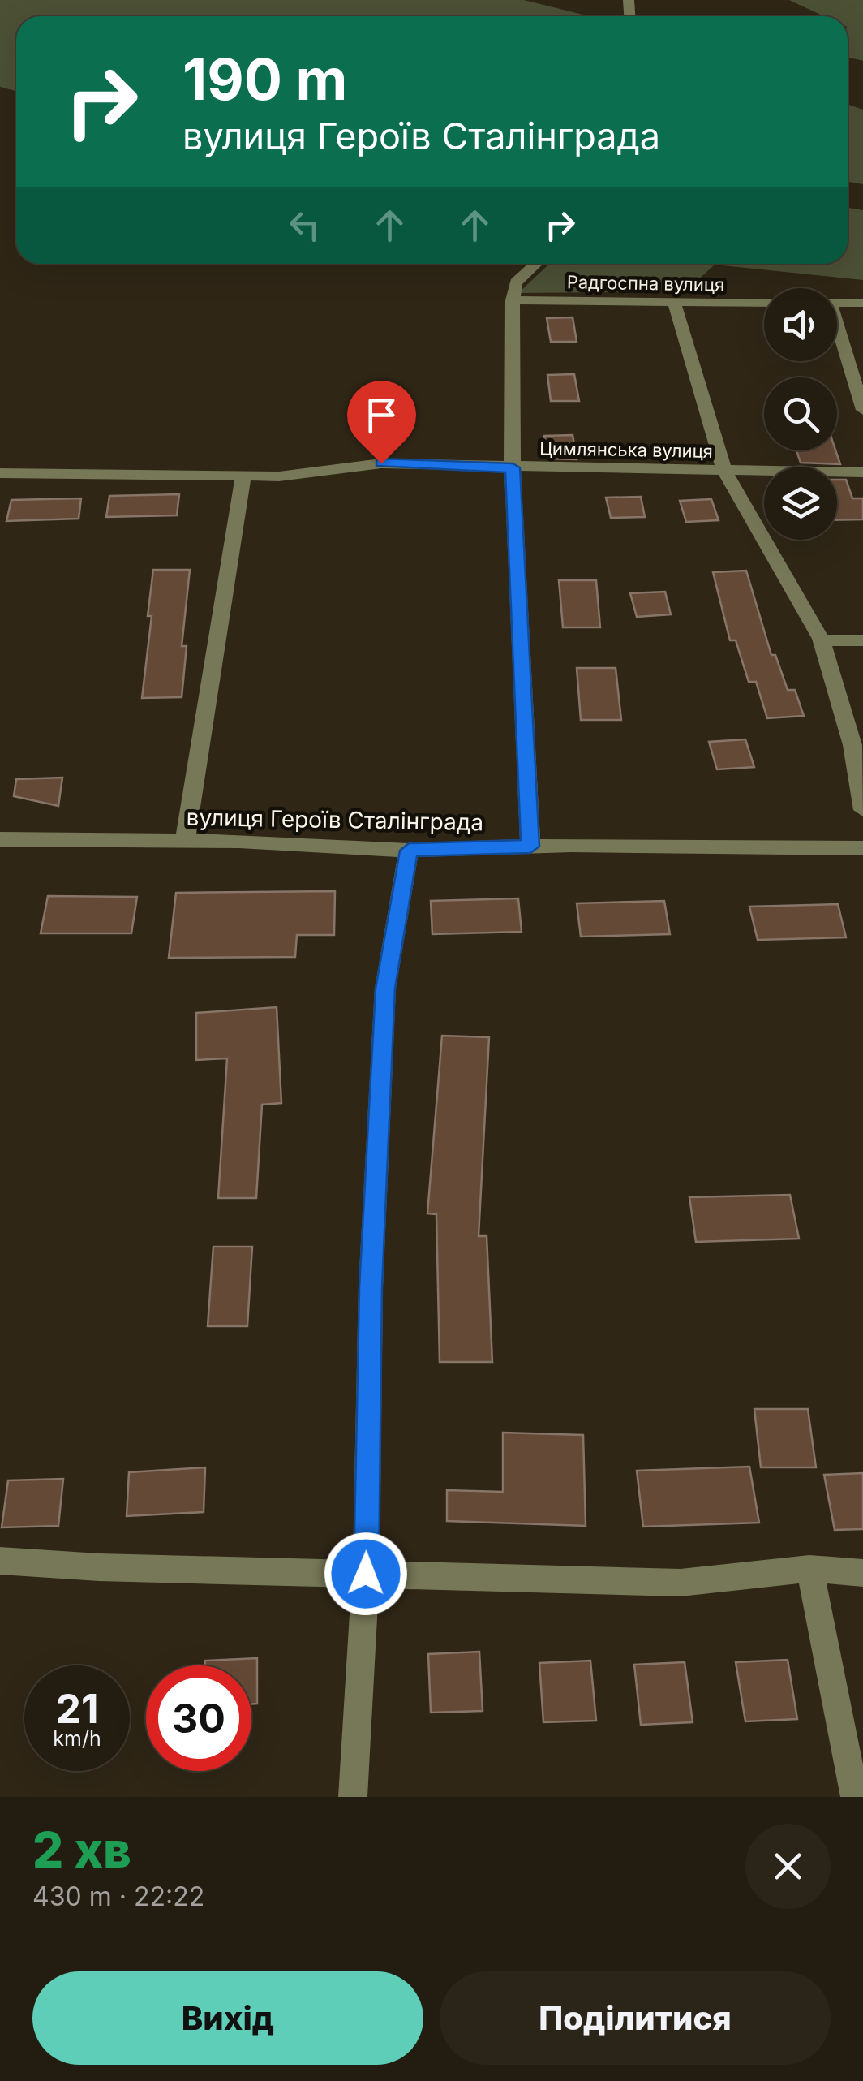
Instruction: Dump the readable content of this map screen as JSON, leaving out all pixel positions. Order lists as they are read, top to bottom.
{
  "streets": {
    "street": ["Радгоспна вулиця", "Цимлянська вулиця", "вулиця Героїв Сталінграда"]
  },
  "page": {
    "turn": ["190 m", "вулиця Героїв Сталінграда"],
    "speed": "21 km/h",
    "limit": "30",
    "heading": ["2 хв", "430 m · 22:22"],
    "buttons": ["Вихід", "Поділитися"]
  }
}
